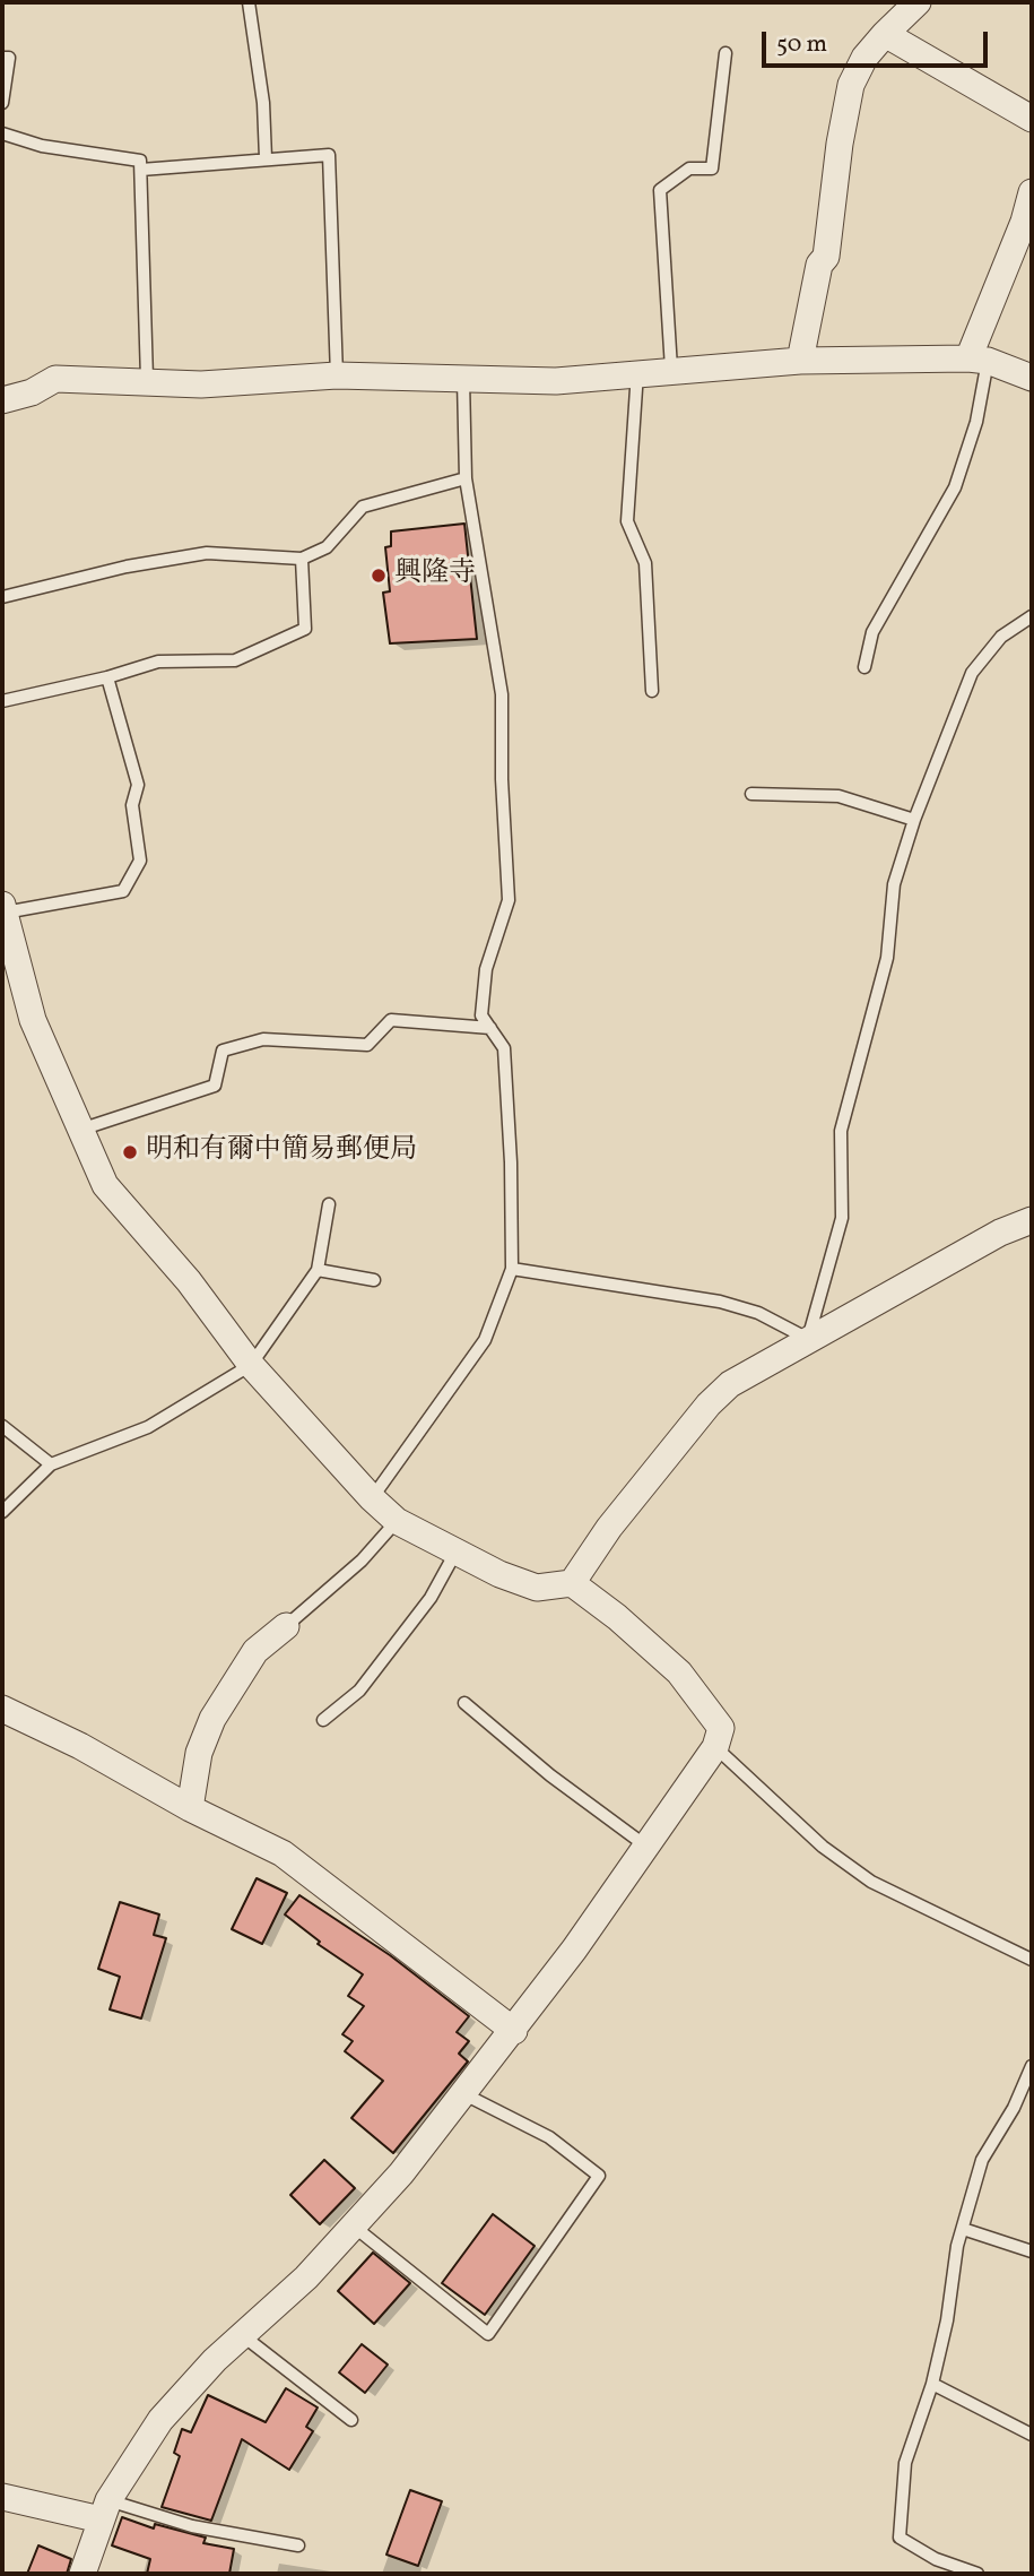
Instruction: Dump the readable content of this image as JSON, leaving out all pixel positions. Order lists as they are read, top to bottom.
{
  "places": ["興隆寺", "明和有爾中簡易郵便局"],
  "scale_bar": "50 m"
}
